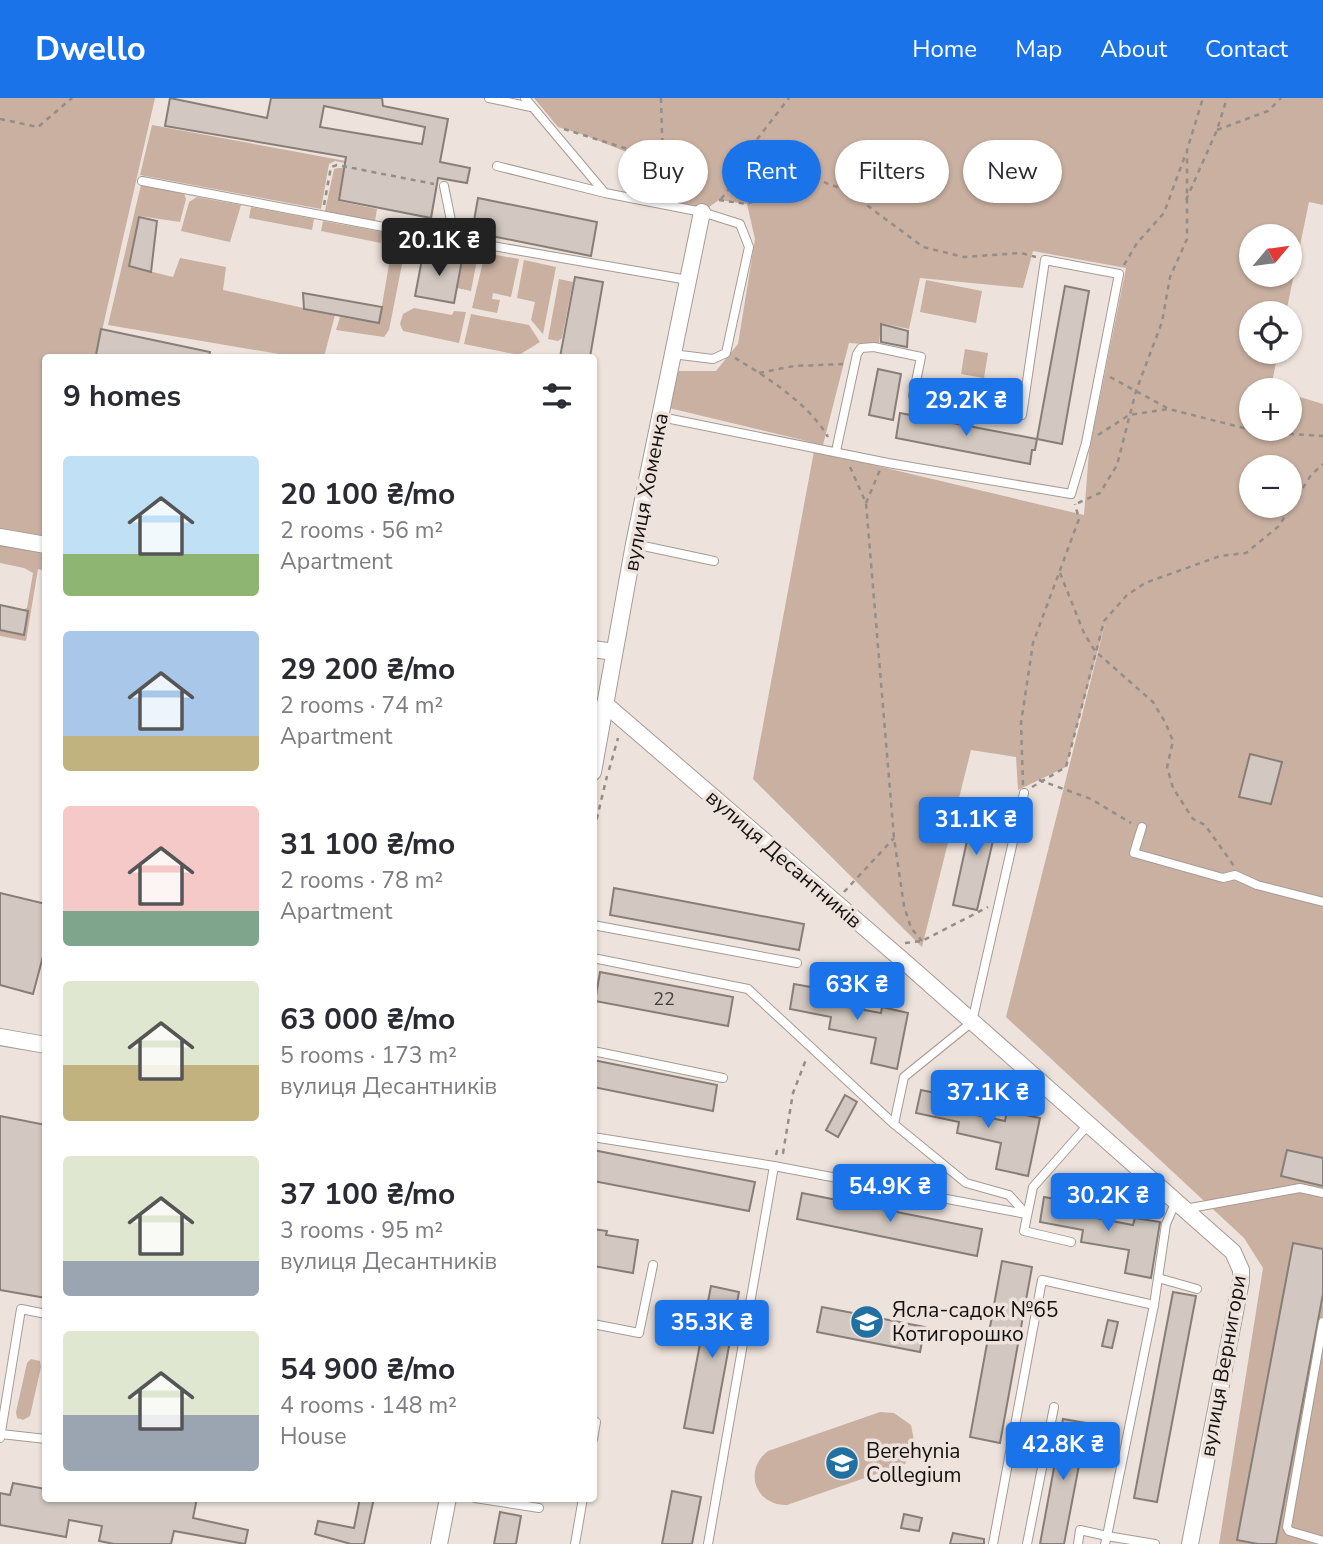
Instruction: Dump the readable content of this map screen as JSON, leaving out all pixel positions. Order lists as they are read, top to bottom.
{
  "streets": {
    "street": ["вулиця Хоменка", "вулиця Десантників", "вулиця Вернигори"]
  },
  "crossings": [
    ["вулиця Хоменка", "вулиця Десантників"],
    ["вулиця Десантників", "вулиця Вернигори"]
  ],
  "places": {
    "school or university": ["Ясла-садок №65 Котигорошко", "Berehynia Collegium"]
  },
  "house_numbers": ["22"],
  "north": "top right",
  "page": {
    "header": "Dwello",
    "nav": [
      "Home",
      "Map",
      "About",
      "Contact"
    ],
    "chip": [
      "Buy",
      "Rent",
      "Filters",
      "New"
    ],
    "price": [
      "20.1K ₴",
      "29.2K ₴",
      "31.1K ₴",
      "63K ₴",
      "37.1K ₴",
      "54.9K ₴",
      "30.2K ₴",
      "35.3K ₴",
      "42.8K ₴"
    ],
    "map_buttons": ["+", "−"],
    "heading": "9 homes",
    "list": [
      {
        "name": "20 100 ₴/mo",
        "note": "2 rooms · 56 m² · Apartment"
      },
      {
        "name": "29 200 ₴/mo",
        "note": "2 rooms · 74 m² · Apartment"
      },
      {
        "name": "31 100 ₴/mo",
        "note": "2 rooms · 78 m² · Apartment"
      },
      {
        "name": "63 000 ₴/mo",
        "note": "5 rooms · 173 m² · вулиця Десантників"
      },
      {
        "name": "37 100 ₴/mo",
        "note": "3 rooms · 95 m² · вулиця Десантників"
      },
      {
        "name": "54 900 ₴/mo",
        "note": "4 rooms · 148 m² · House"
      }
    ]
  }
}
